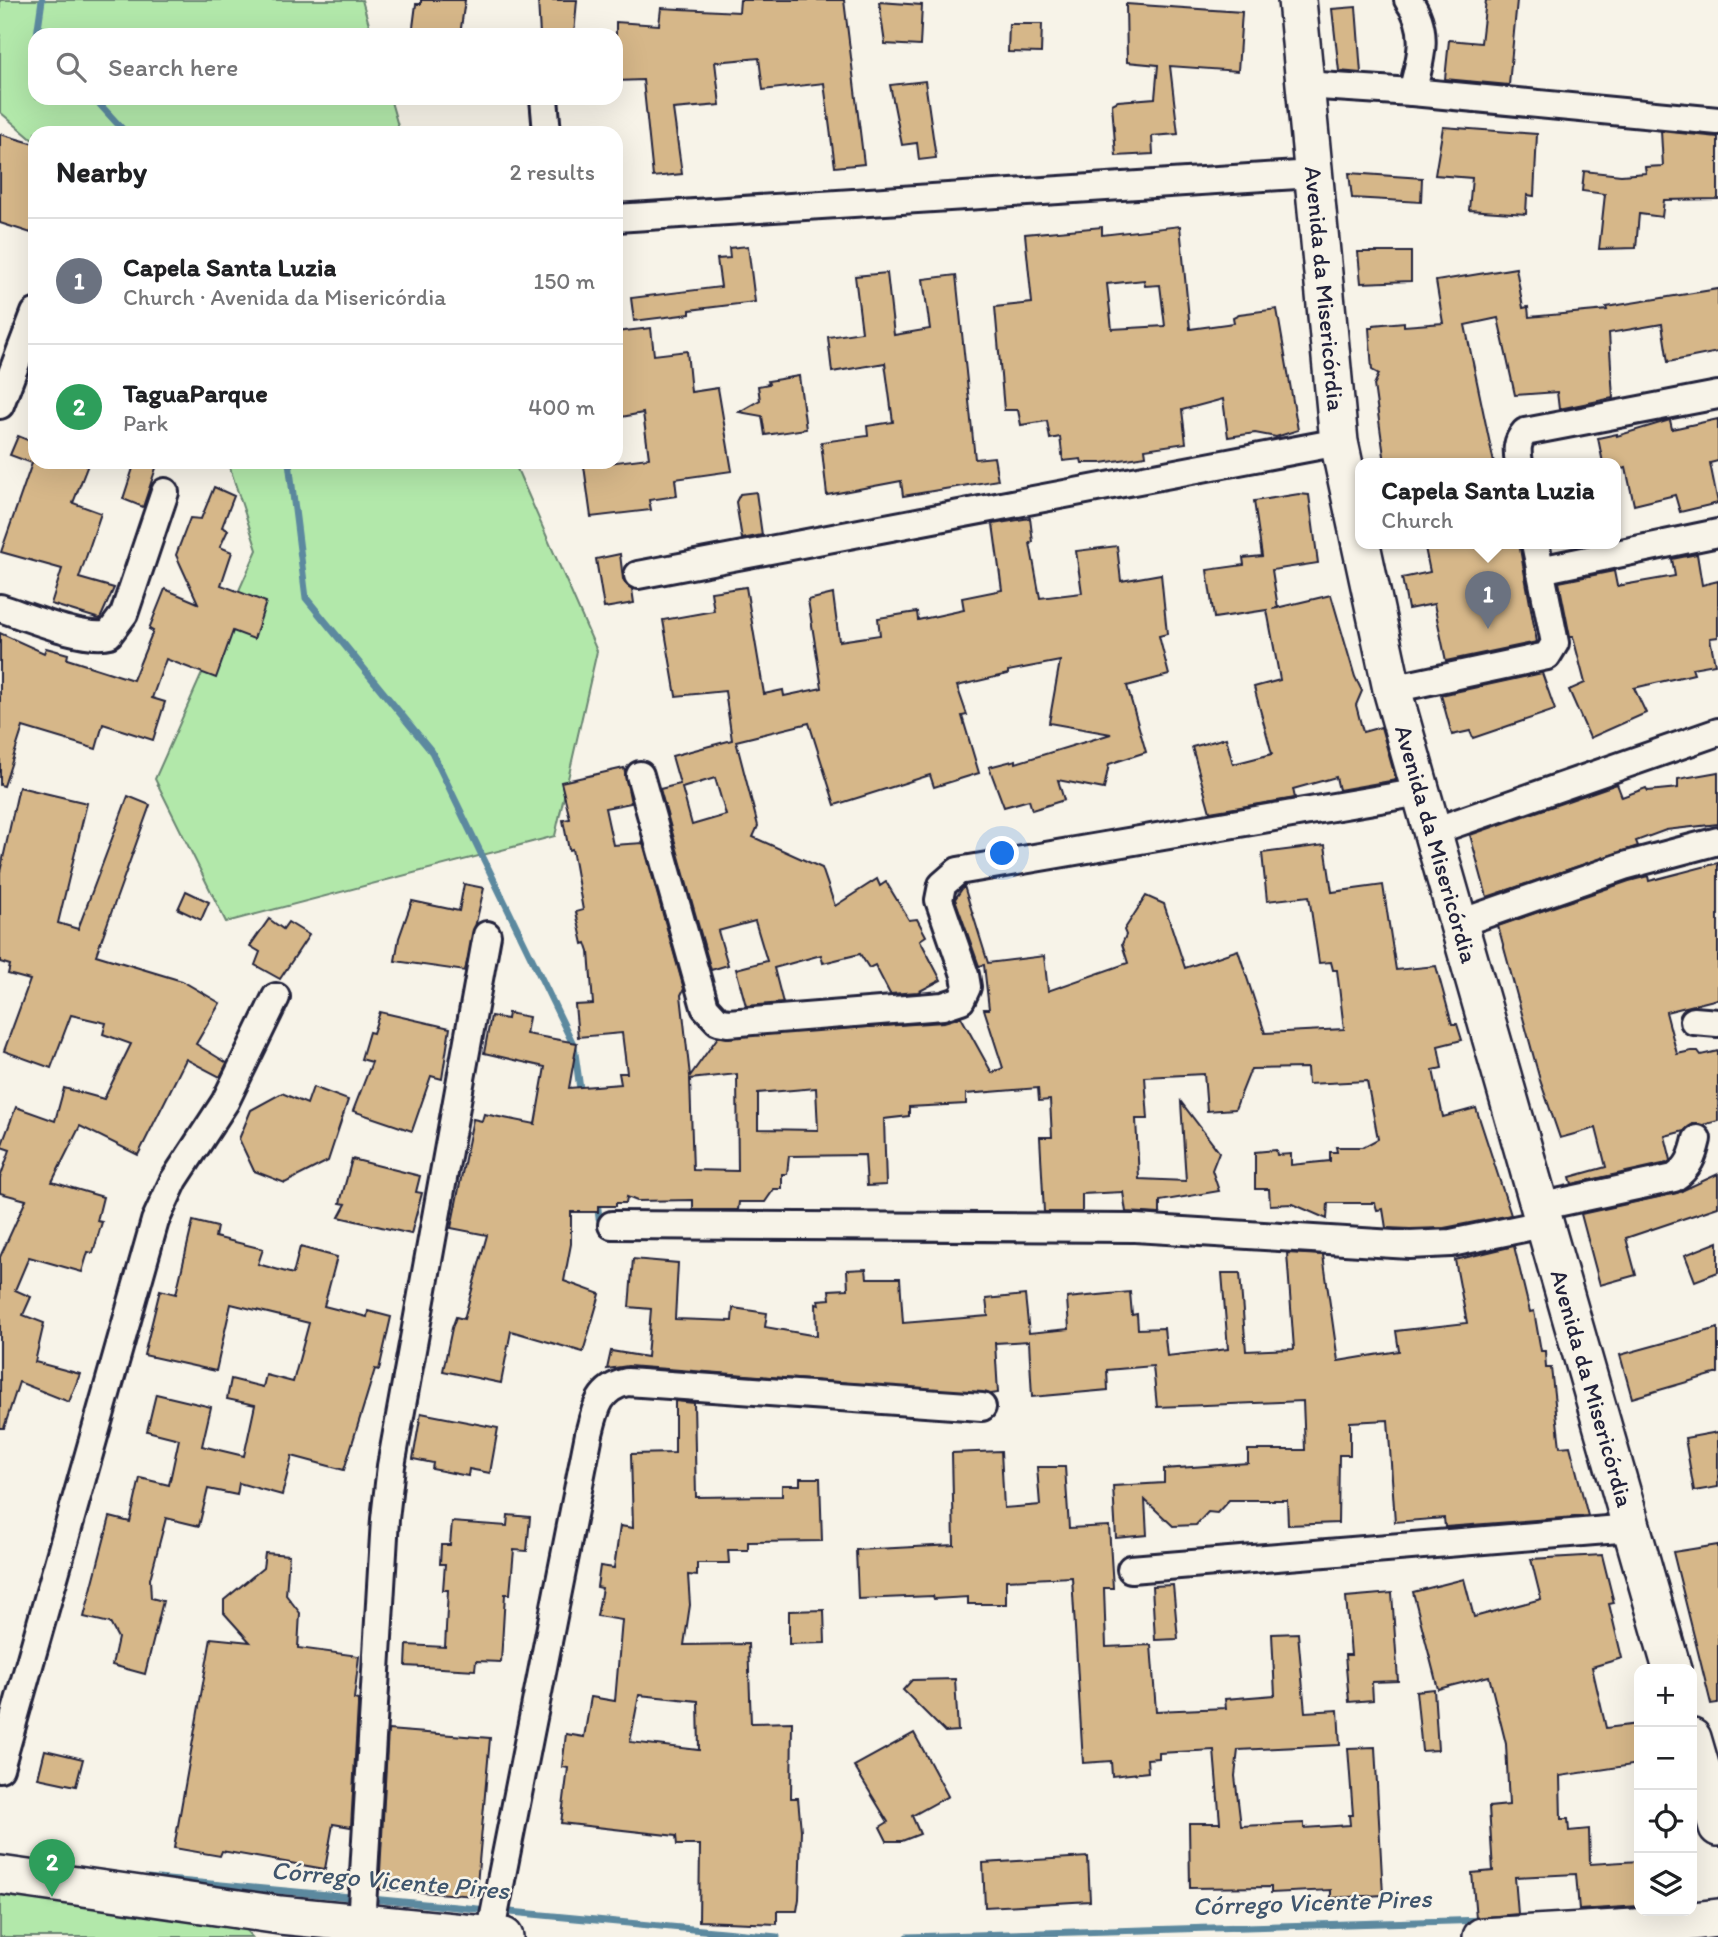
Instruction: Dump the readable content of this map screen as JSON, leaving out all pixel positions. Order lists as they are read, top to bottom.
{
  "streets": {
    "street": ["Avenida da Misericórdia"]
  },
  "water": ["Córrego Vicente Pires"],
  "page": {
    "search": "Search here",
    "heading": ["Nearby", "2 results"],
    "list": [
      {
        "mark": "1",
        "name": "Capela Santa Luzia",
        "note": "Church · Avenida da Misericórdia",
        "value": "150 m"
      },
      {
        "mark": "2",
        "name": "TaguaParque",
        "note": "Park",
        "value": "400 m"
      }
    ],
    "popup": ["Capela Santa Luzia", "Church"],
    "pins": ["1", "2"],
    "map_buttons": ["+", "−"]
  }
}
